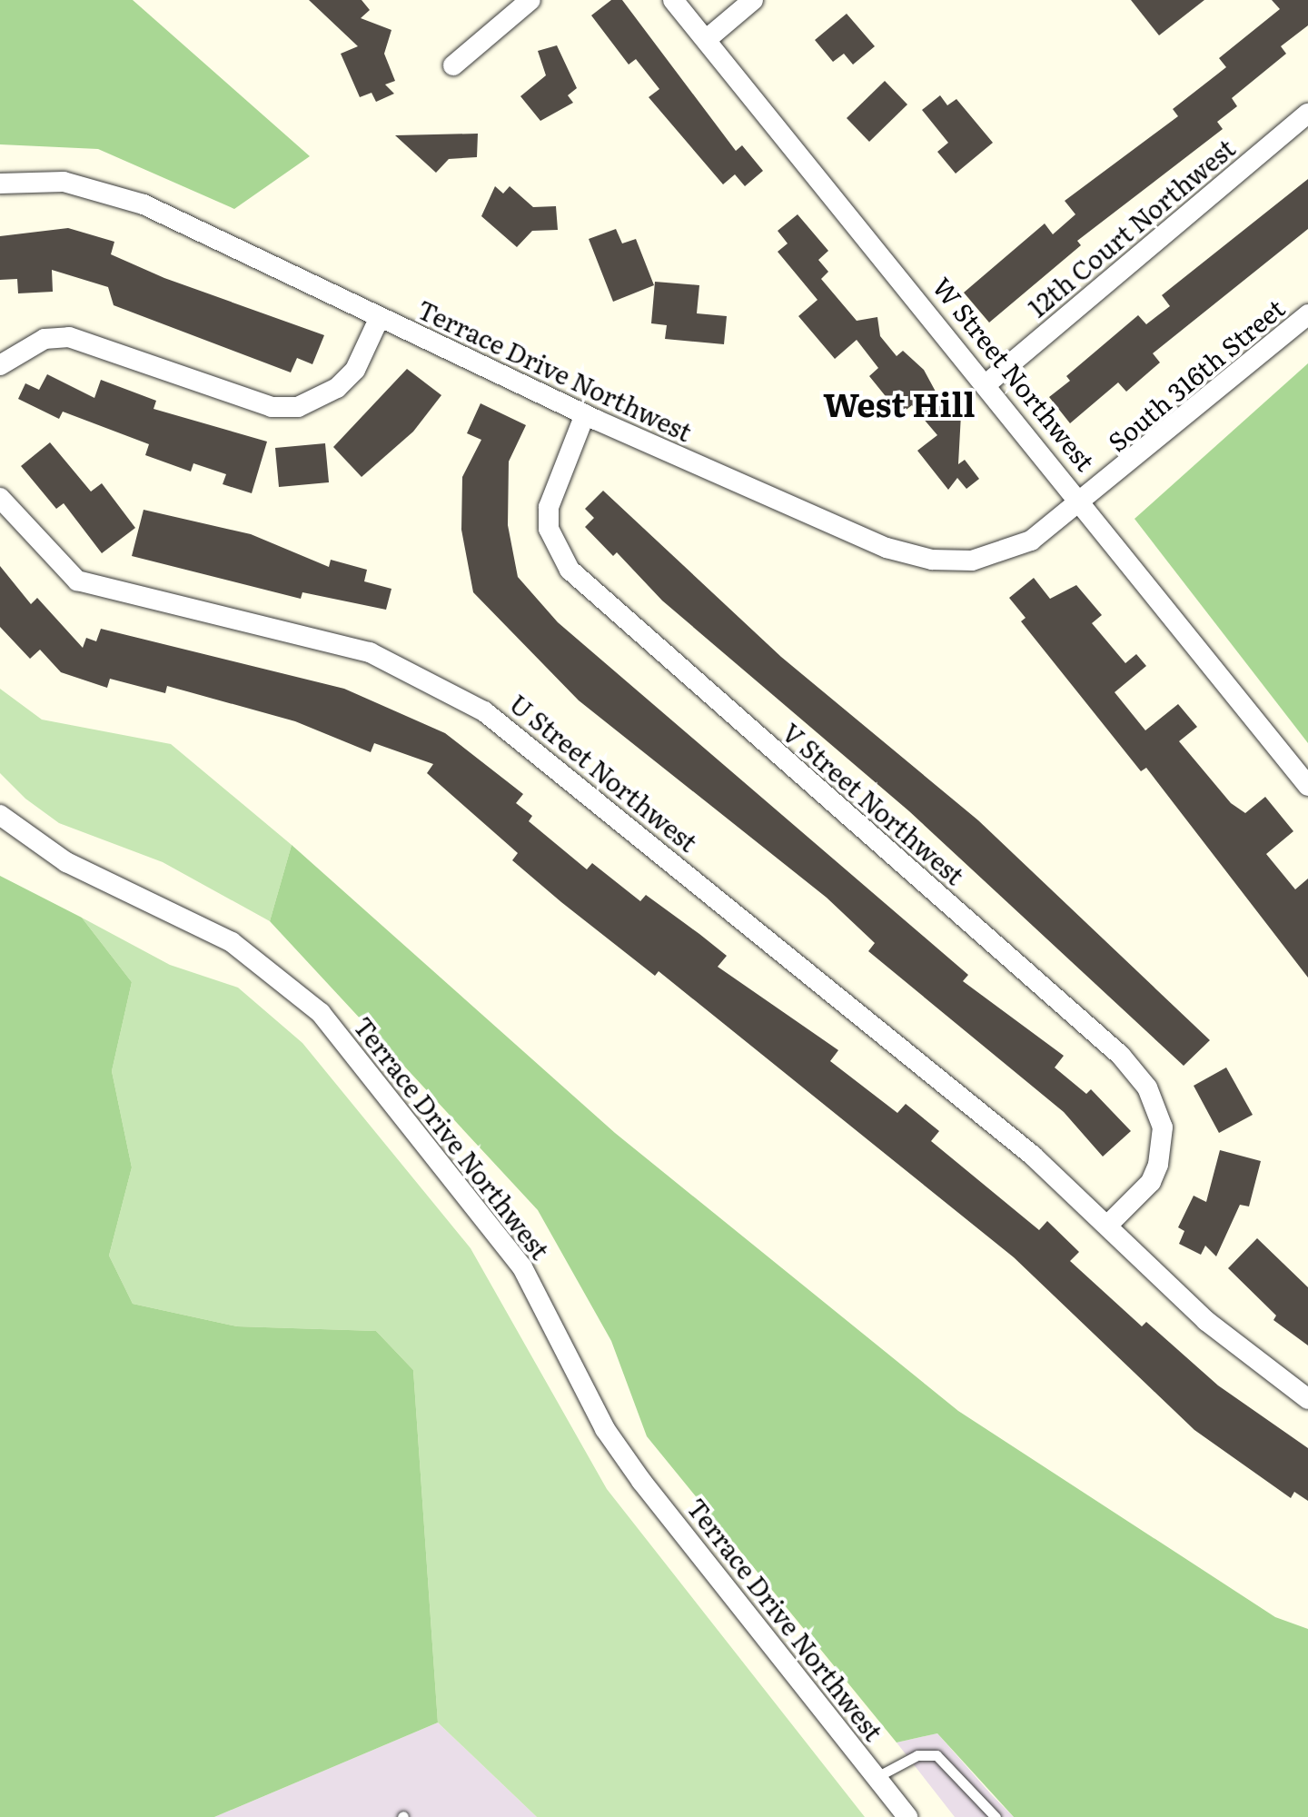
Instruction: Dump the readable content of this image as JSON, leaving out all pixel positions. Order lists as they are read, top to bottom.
{
  "streets": {
    "street": [
      "12th Court Northwest",
      "Terrace Drive Northwest",
      "W Street Northwest",
      "South 316th Street",
      "U Street Northwest",
      "V Street Northwest"
    ]
  },
  "crossings": [
    ["12th Court Northwest", "W Street Northwest"],
    ["Terrace Drive Northwest", "W Street Northwest"],
    ["Terrace Drive Northwest", "South 316th Street"],
    ["Terrace Drive Northwest", "V Street Northwest"],
    ["W Street Northwest", "South 316th Street"],
    ["U Street Northwest", "V Street Northwest"]
  ],
  "districts": ["West Hill"]
}
